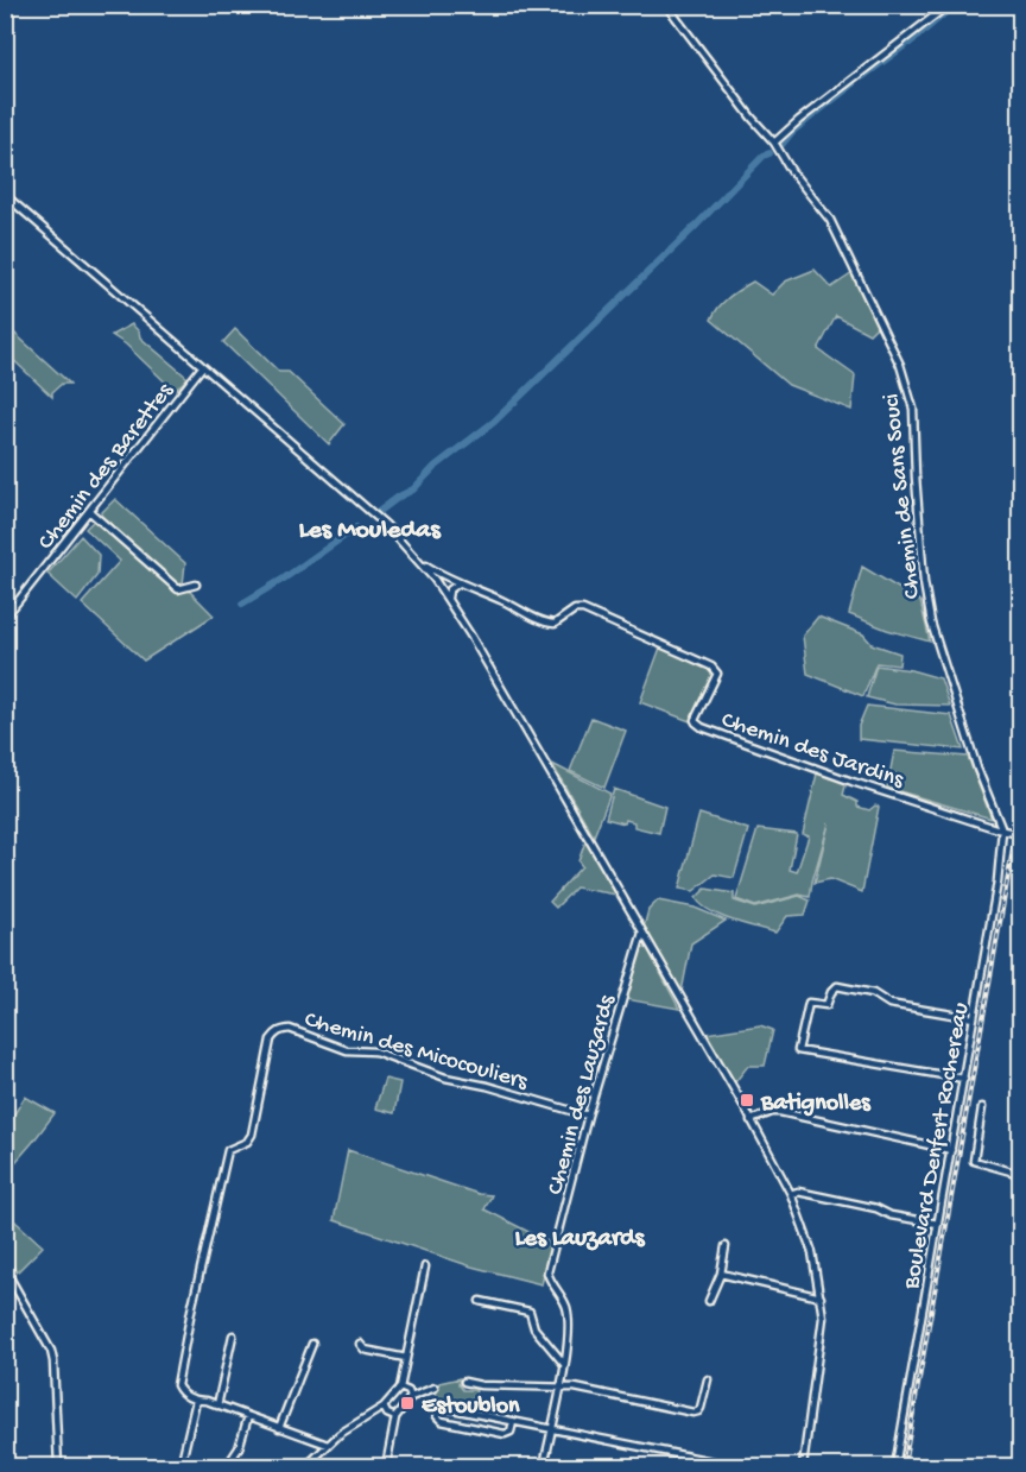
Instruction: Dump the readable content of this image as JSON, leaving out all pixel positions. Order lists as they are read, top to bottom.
{
  "streets": {
    "street": [
      "Chemin des Barettes",
      "Chemin de Sans Souci",
      "Chemin des Jardins",
      "Chemin des Micocouliers",
      "Chemin des Lauzards",
      "Boulevard Denfert Rochereau"
    ]
  },
  "crossings": [
    ["Chemin de Sans Souci", "Chemin des Jardins"],
    ["Chemin de Sans Souci", "Boulevard Denfert Rochereau"],
    ["Chemin des Jardins", "Boulevard Denfert Rochereau"],
    ["Chemin des Micocouliers", "Chemin des Lauzards"]
  ],
  "districts": ["Les Mouledas", "Les Lauzards"],
  "places": {
    "transit": ["Batignolles", "Estoublon"]
  }
}
